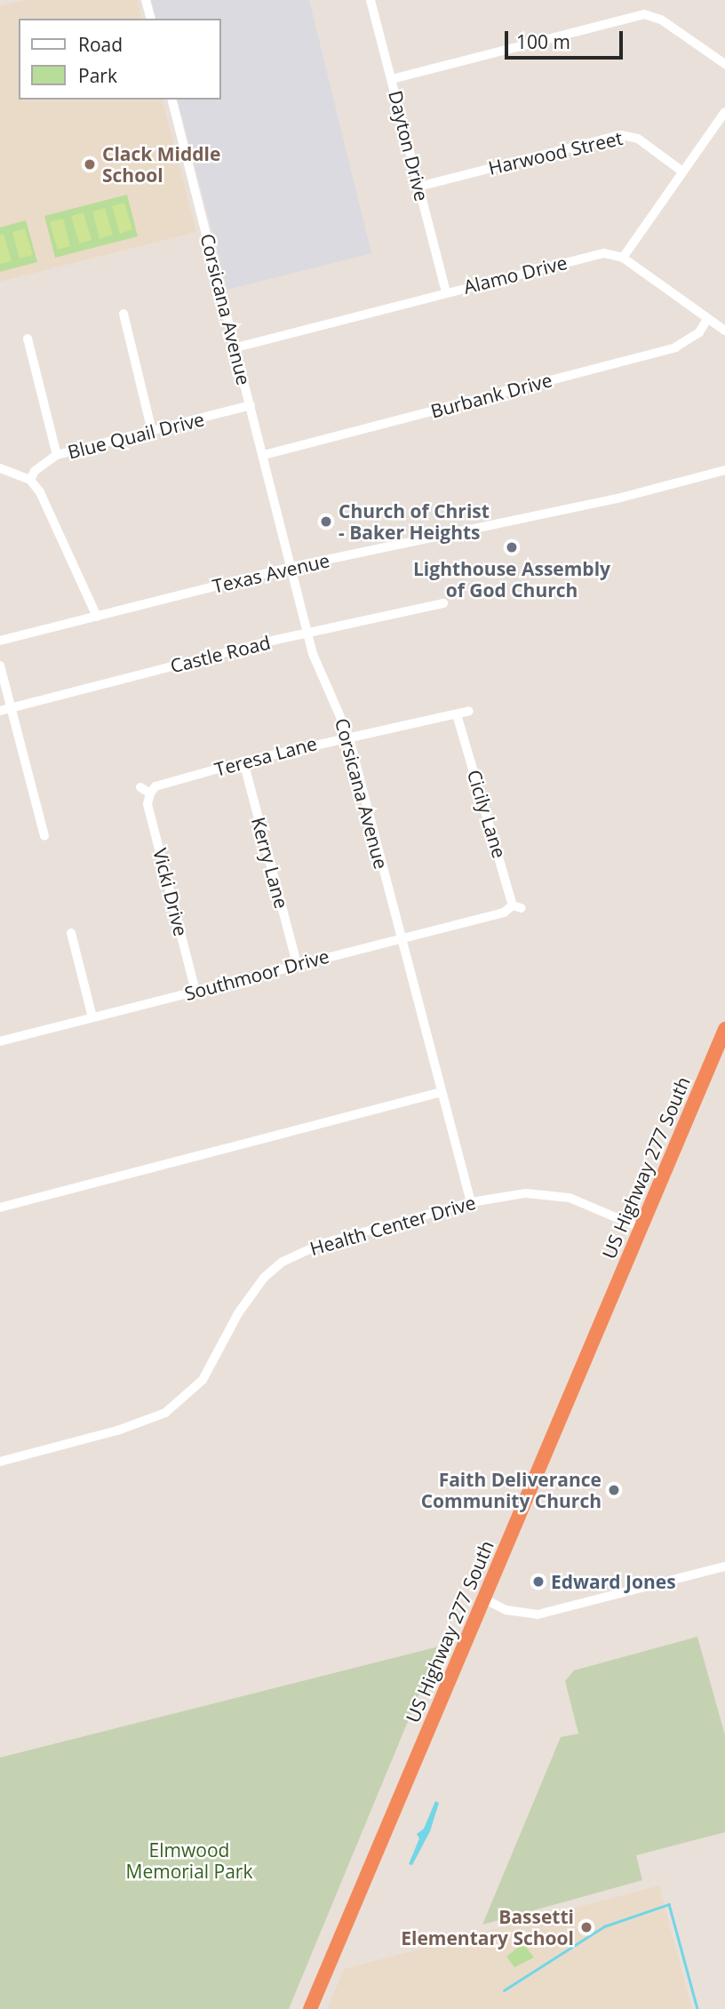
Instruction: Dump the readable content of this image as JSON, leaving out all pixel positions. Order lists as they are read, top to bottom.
{
  "streets": {
    "highway": ["US Highway 277 South"],
    "street": [
      "Dayton Drive",
      "Harwood Street",
      "Alamo Drive",
      "Corsicana Avenue",
      "Burbank Drive",
      "Blue Quail Drive",
      "Texas Avenue",
      "Castle Road",
      "Teresa Lane",
      "Cicily Lane",
      "Kerry Lane",
      "Vicki Drive",
      "Southmoor Drive",
      "Health Center Drive"
    ]
  },
  "crossings": [
    ["Dayton Drive", "Harwood Street"],
    ["Dayton Drive", "Alamo Drive"],
    ["Alamo Drive", "Corsicana Avenue"],
    ["Corsicana Avenue", "Burbank Drive"],
    ["Corsicana Avenue", "Blue Quail Drive"],
    ["Corsicana Avenue", "Texas Avenue"],
    ["Corsicana Avenue", "Castle Road"],
    ["Corsicana Avenue", "Teresa Lane"],
    ["Corsicana Avenue", "Southmoor Drive"],
    ["Corsicana Avenue", "Health Center Drive"],
    ["Teresa Lane", "Cicily Lane"],
    ["Teresa Lane", "Kerry Lane"],
    ["Teresa Lane", "Vicki Drive"],
    ["Cicily Lane", "Southmoor Drive"],
    ["Kerry Lane", "Southmoor Drive"],
    ["Vicki Drive", "Southmoor Drive"],
    ["US Highway 277 South", "Health Center Drive"]
  ],
  "parks": ["Elmwood Memorial Park"],
  "places": [
    "Clack Middle School",
    "Church of Christ - Baker Heights",
    "Lighthouse Assembly of God Church",
    "Faith Deliverance Community Church",
    "Edward Jones",
    "Bassetti Elementary School"
  ],
  "legend": ["Road", "Park"],
  "scale_bar": "100 m"
}
